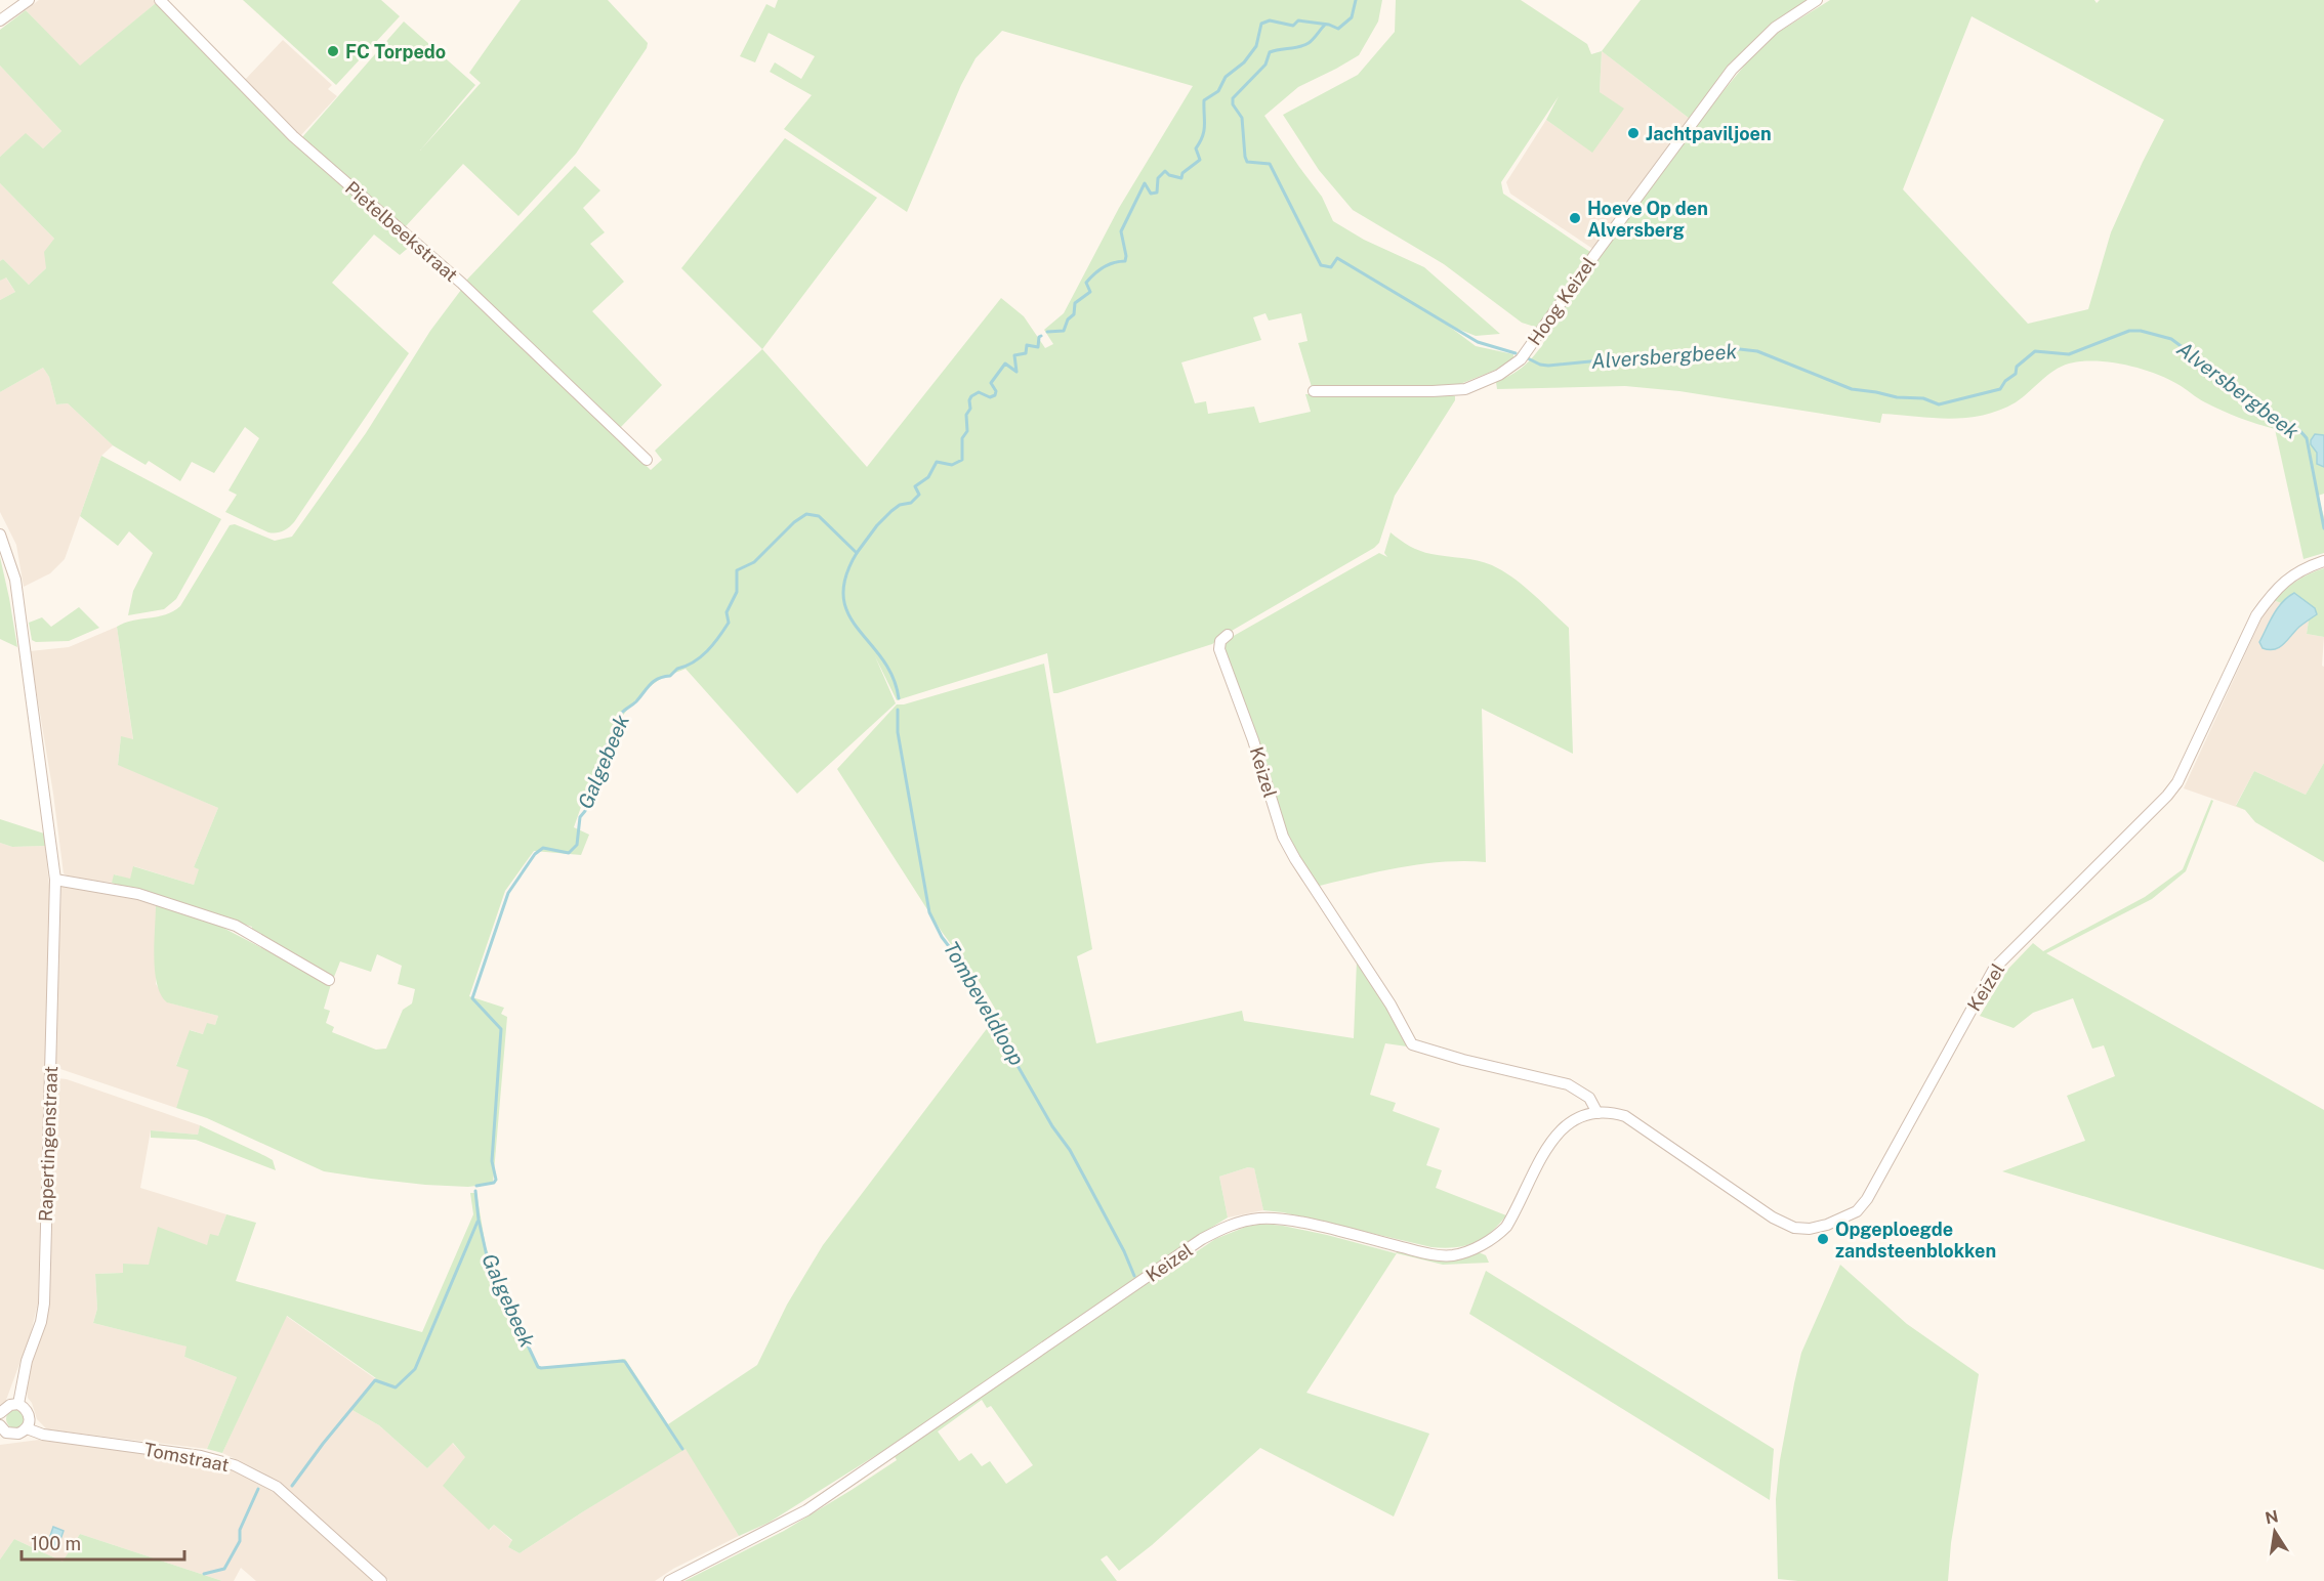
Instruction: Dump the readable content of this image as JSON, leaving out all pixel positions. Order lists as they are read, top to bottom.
{
  "streets": {
    "street": [
      "Pietelbeekstraat",
      "Hoog Keizel",
      "Keizel",
      "Rapertingenstraat",
      "Tomstraat"
    ]
  },
  "water": ["Alversbergbeek", "Galgebeek", "Tombeveldloop"],
  "places": [
    "FC Torpedo",
    "Jachtpaviljoen",
    "Hoeve Op den Alversberg",
    "Opgeploegde zandsteenblokken"
  ],
  "scale_bar": "100 m",
  "north": "top"
}
